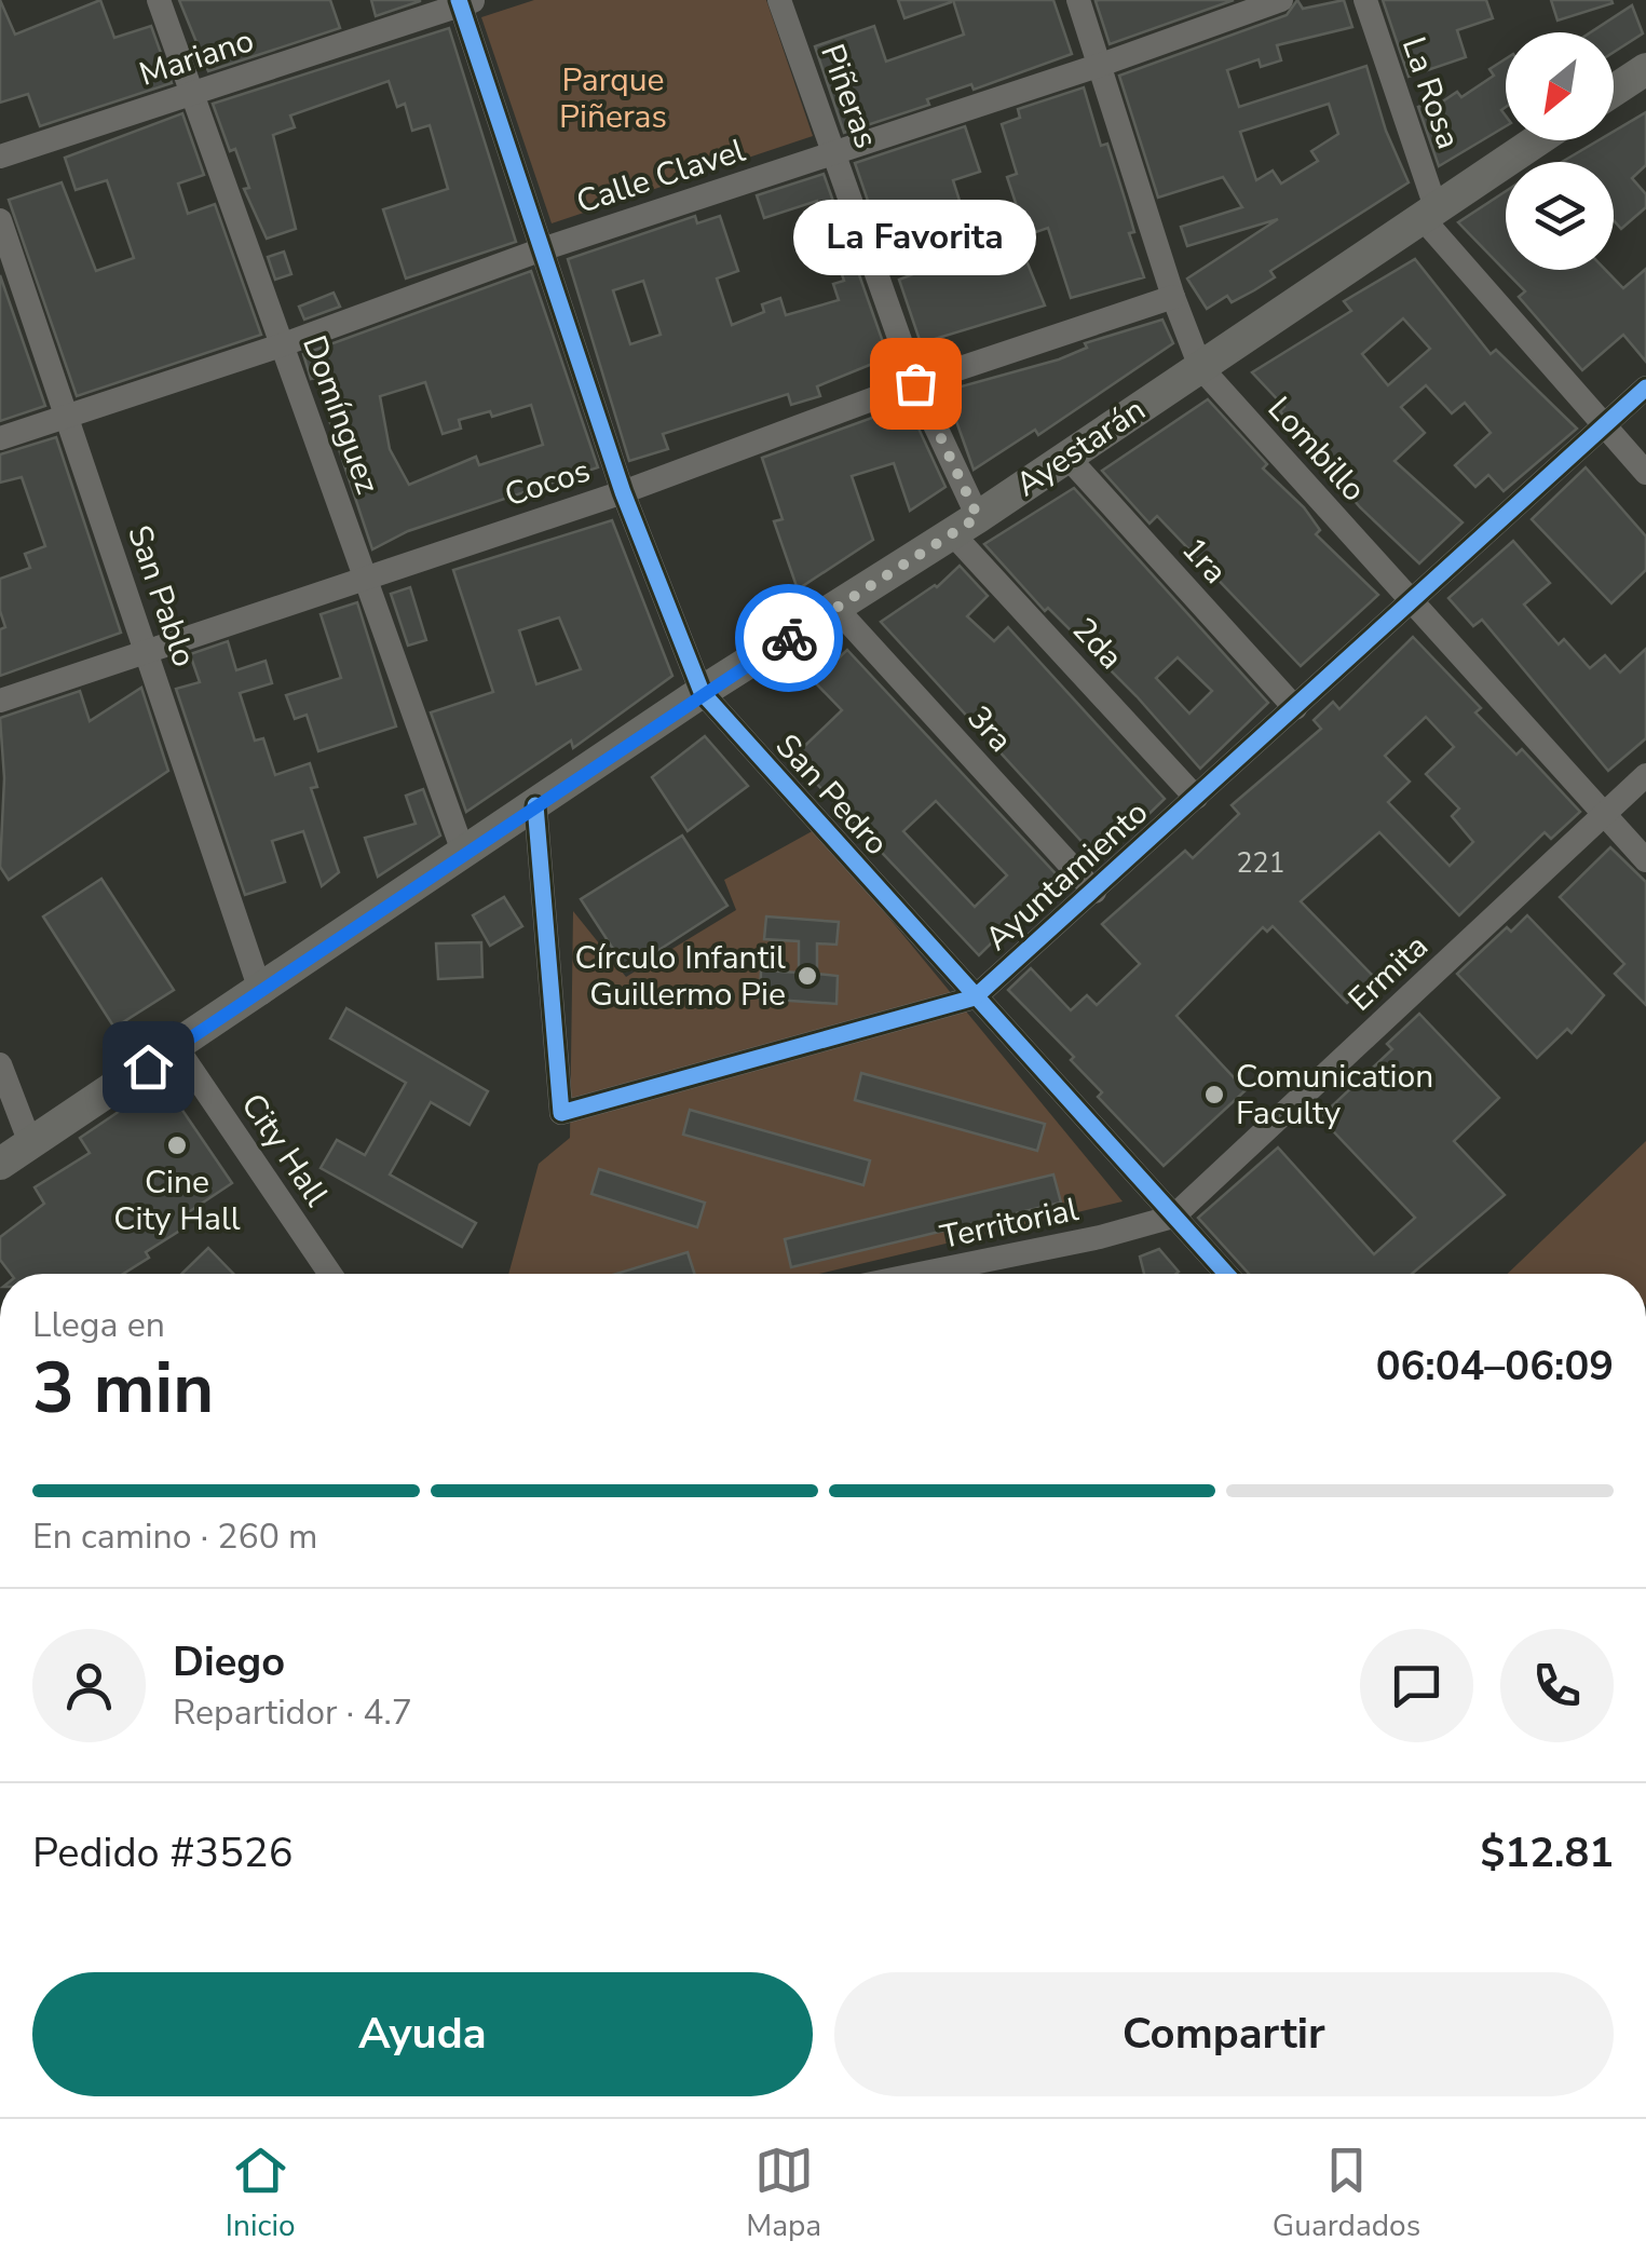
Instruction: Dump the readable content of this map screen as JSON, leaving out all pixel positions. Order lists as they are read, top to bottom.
{
  "streets": {
    "main road": ["Ayestarán"],
    "street": [
      "Mariano",
      "La Rosa",
      "Piñeras",
      "Calle Clavel",
      "Domínguez",
      "Lombillo",
      "Cocos",
      "1ra",
      "San Pablo",
      "2da",
      "3ra",
      "San Pedro",
      "Ayuntamiento",
      "Ermita",
      "City Hall",
      "Territorial"
    ]
  },
  "crossings": [
    ["Mariano", "Domínguez"],
    ["Mariano", "San Pedro"],
    ["La Rosa", "Ayestarán"],
    ["La Rosa", "Ayuntamiento"],
    ["Piñeras", "Calle Clavel"],
    ["Piñeras", "Ayestarán"],
    ["Piñeras", "Cocos"],
    ["Piñeras", "2da"],
    ["Calle Clavel", "Domínguez"],
    ["Calle Clavel", "Lombillo"],
    ["Calle Clavel", "San Pablo"],
    ["Calle Clavel", "San Pedro"],
    ["Domínguez", "Ayestarán"],
    ["Domínguez", "Cocos"],
    ["Ayestarán", "Lombillo"],
    ["Ayestarán", "1ra"],
    ["Ayestarán", "San Pablo"],
    ["Ayestarán", "2da"],
    ["Ayestarán", "3ra"],
    ["Ayestarán", "San Pedro"],
    ["Ayestarán", "Ayuntamiento"],
    ["Ayestarán", "City Hall"],
    ["Lombillo", "Cocos"],
    ["Lombillo", "Ayuntamiento"],
    ["Lombillo", "Ermita"],
    ["Cocos", "San Pablo"],
    ["Cocos", "San Pedro"],
    ["1ra", "Ayuntamiento"],
    ["2da", "Ayuntamiento"],
    ["3ra", "Ayuntamiento"],
    ["San Pedro", "Ayuntamiento"],
    ["San Pedro", "Ermita"],
    ["San Pedro", "Territorial"],
    ["Ermita", "Territorial"]
  ],
  "parks": ["Parque Piñeras"],
  "places": [
    "La Favorita",
    "Círculo Infantil Guillermo Pie",
    "Comunication Faculty",
    "Cine City Hall"
  ],
  "house_numbers": ["221"],
  "north": "bottom left",
  "page": {
    "bubble": "La Favorita",
    "heading": ["3 min", "Llega en", "06:04–06:09"],
    "panel": [
      "Diego",
      "Repartidor · 4.7",
      "Pedido #3526",
      "$12.81"
    ],
    "bar": "En camino · 260 m",
    "buttons": ["Ayuda", "Compartir"],
    "tabs": ["Inicio", "Mapa", "Guardados"]
  }
}
